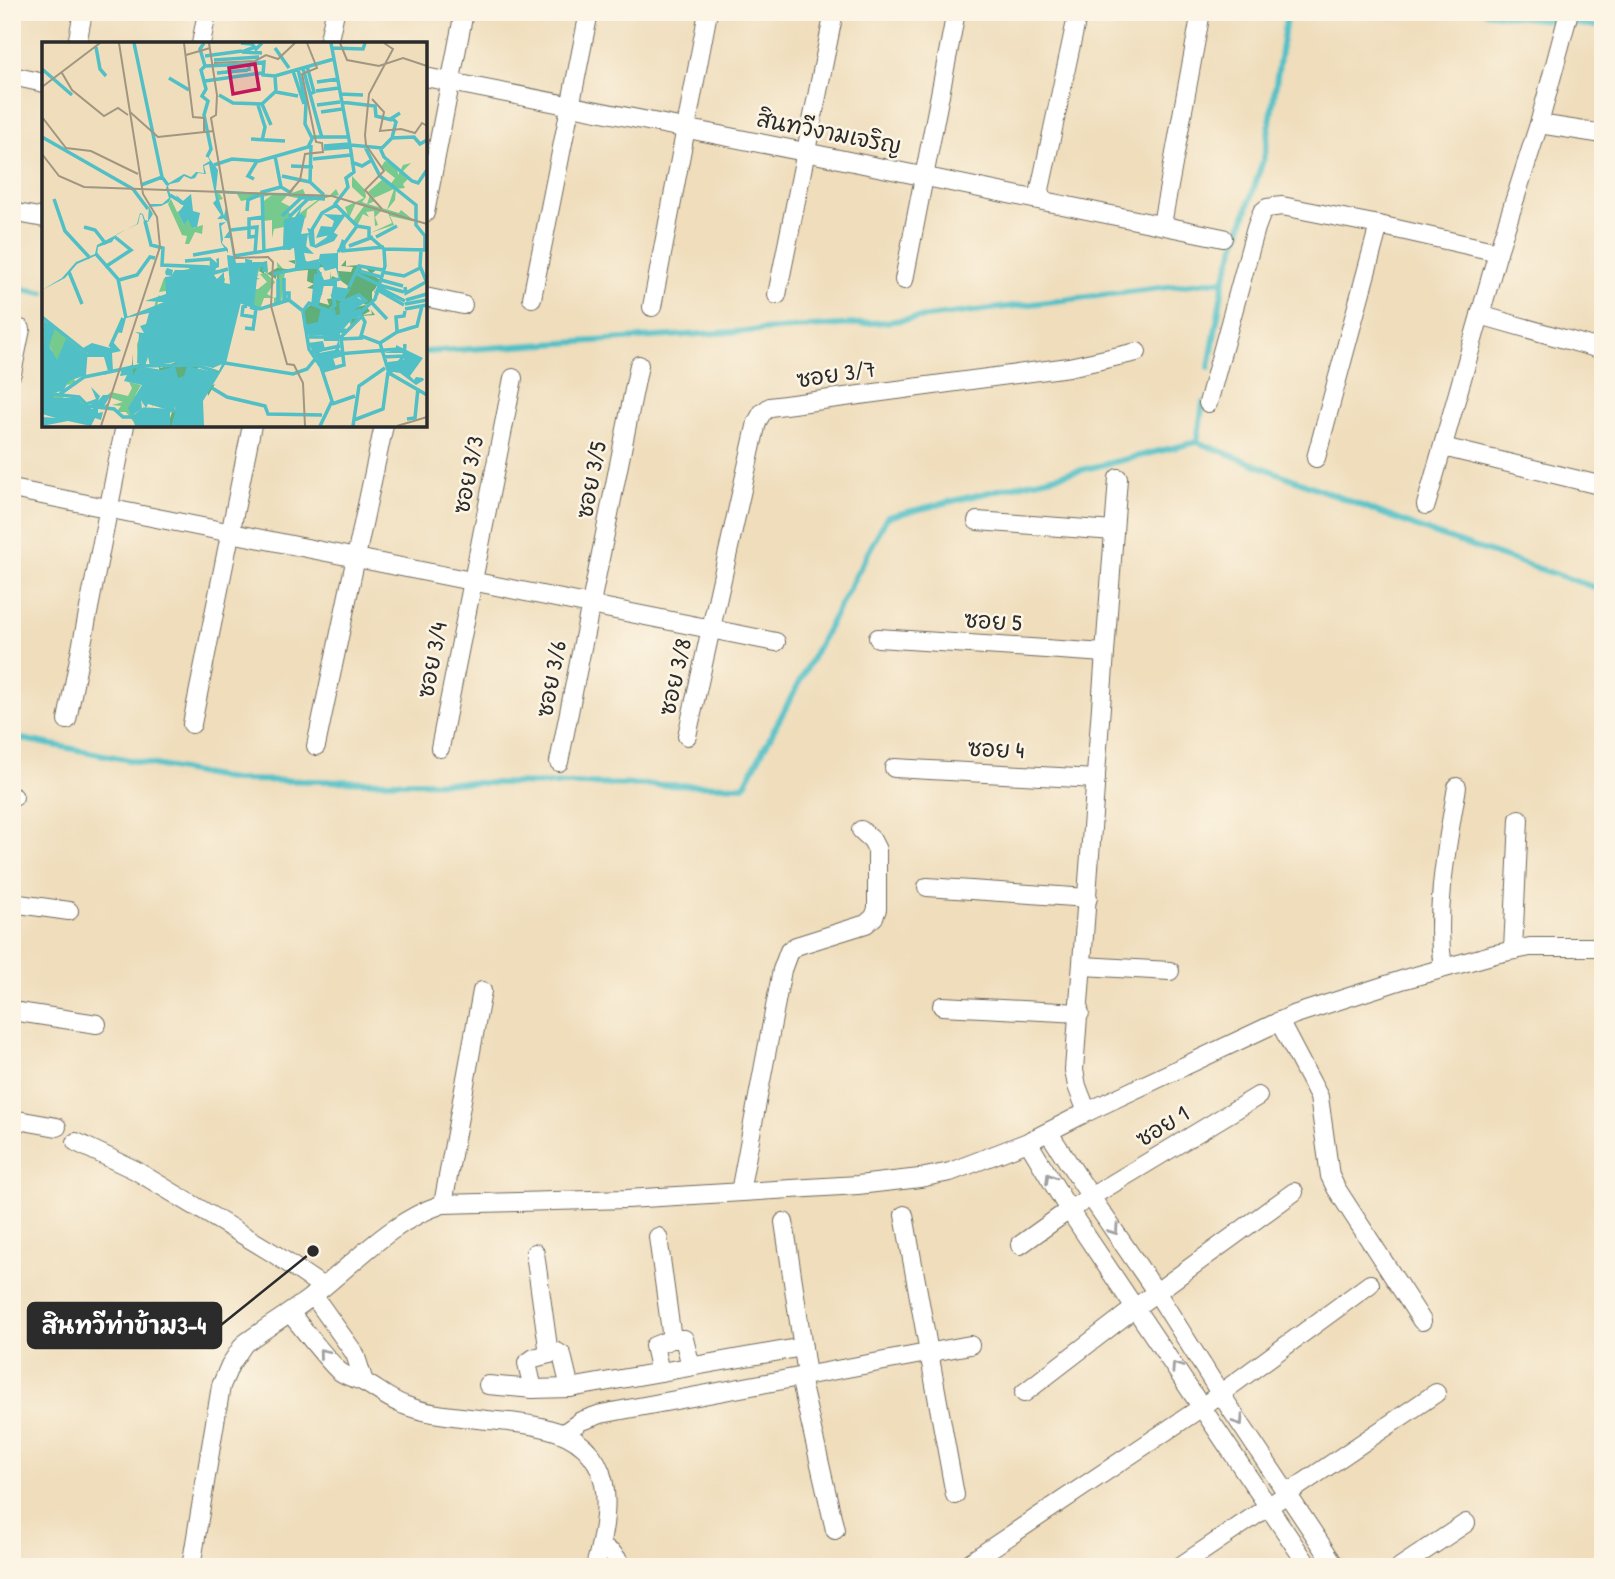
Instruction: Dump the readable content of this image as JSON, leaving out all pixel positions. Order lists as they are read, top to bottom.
{
  "streets": {
    "street": [
      "สินทวีงามเจริญ",
      "ซอย 3/7",
      "ซอย 3/3",
      "ซอย 3/5",
      "ซอย 5",
      "ซอย 3/4",
      "ซอย 3/8",
      "ซอย 3/6",
      "ซอย 4",
      "ซอย 1"
    ]
  },
  "crossings": [
    ["ซอย 3/7", "ซอย 3/8"],
    ["ซอย 3/3", "ซอย 3/4"],
    ["ซอย 3/5", "ซอย 3/6"]
  ],
  "places": ["สินทวีท่าข้าม3-4"]
}
